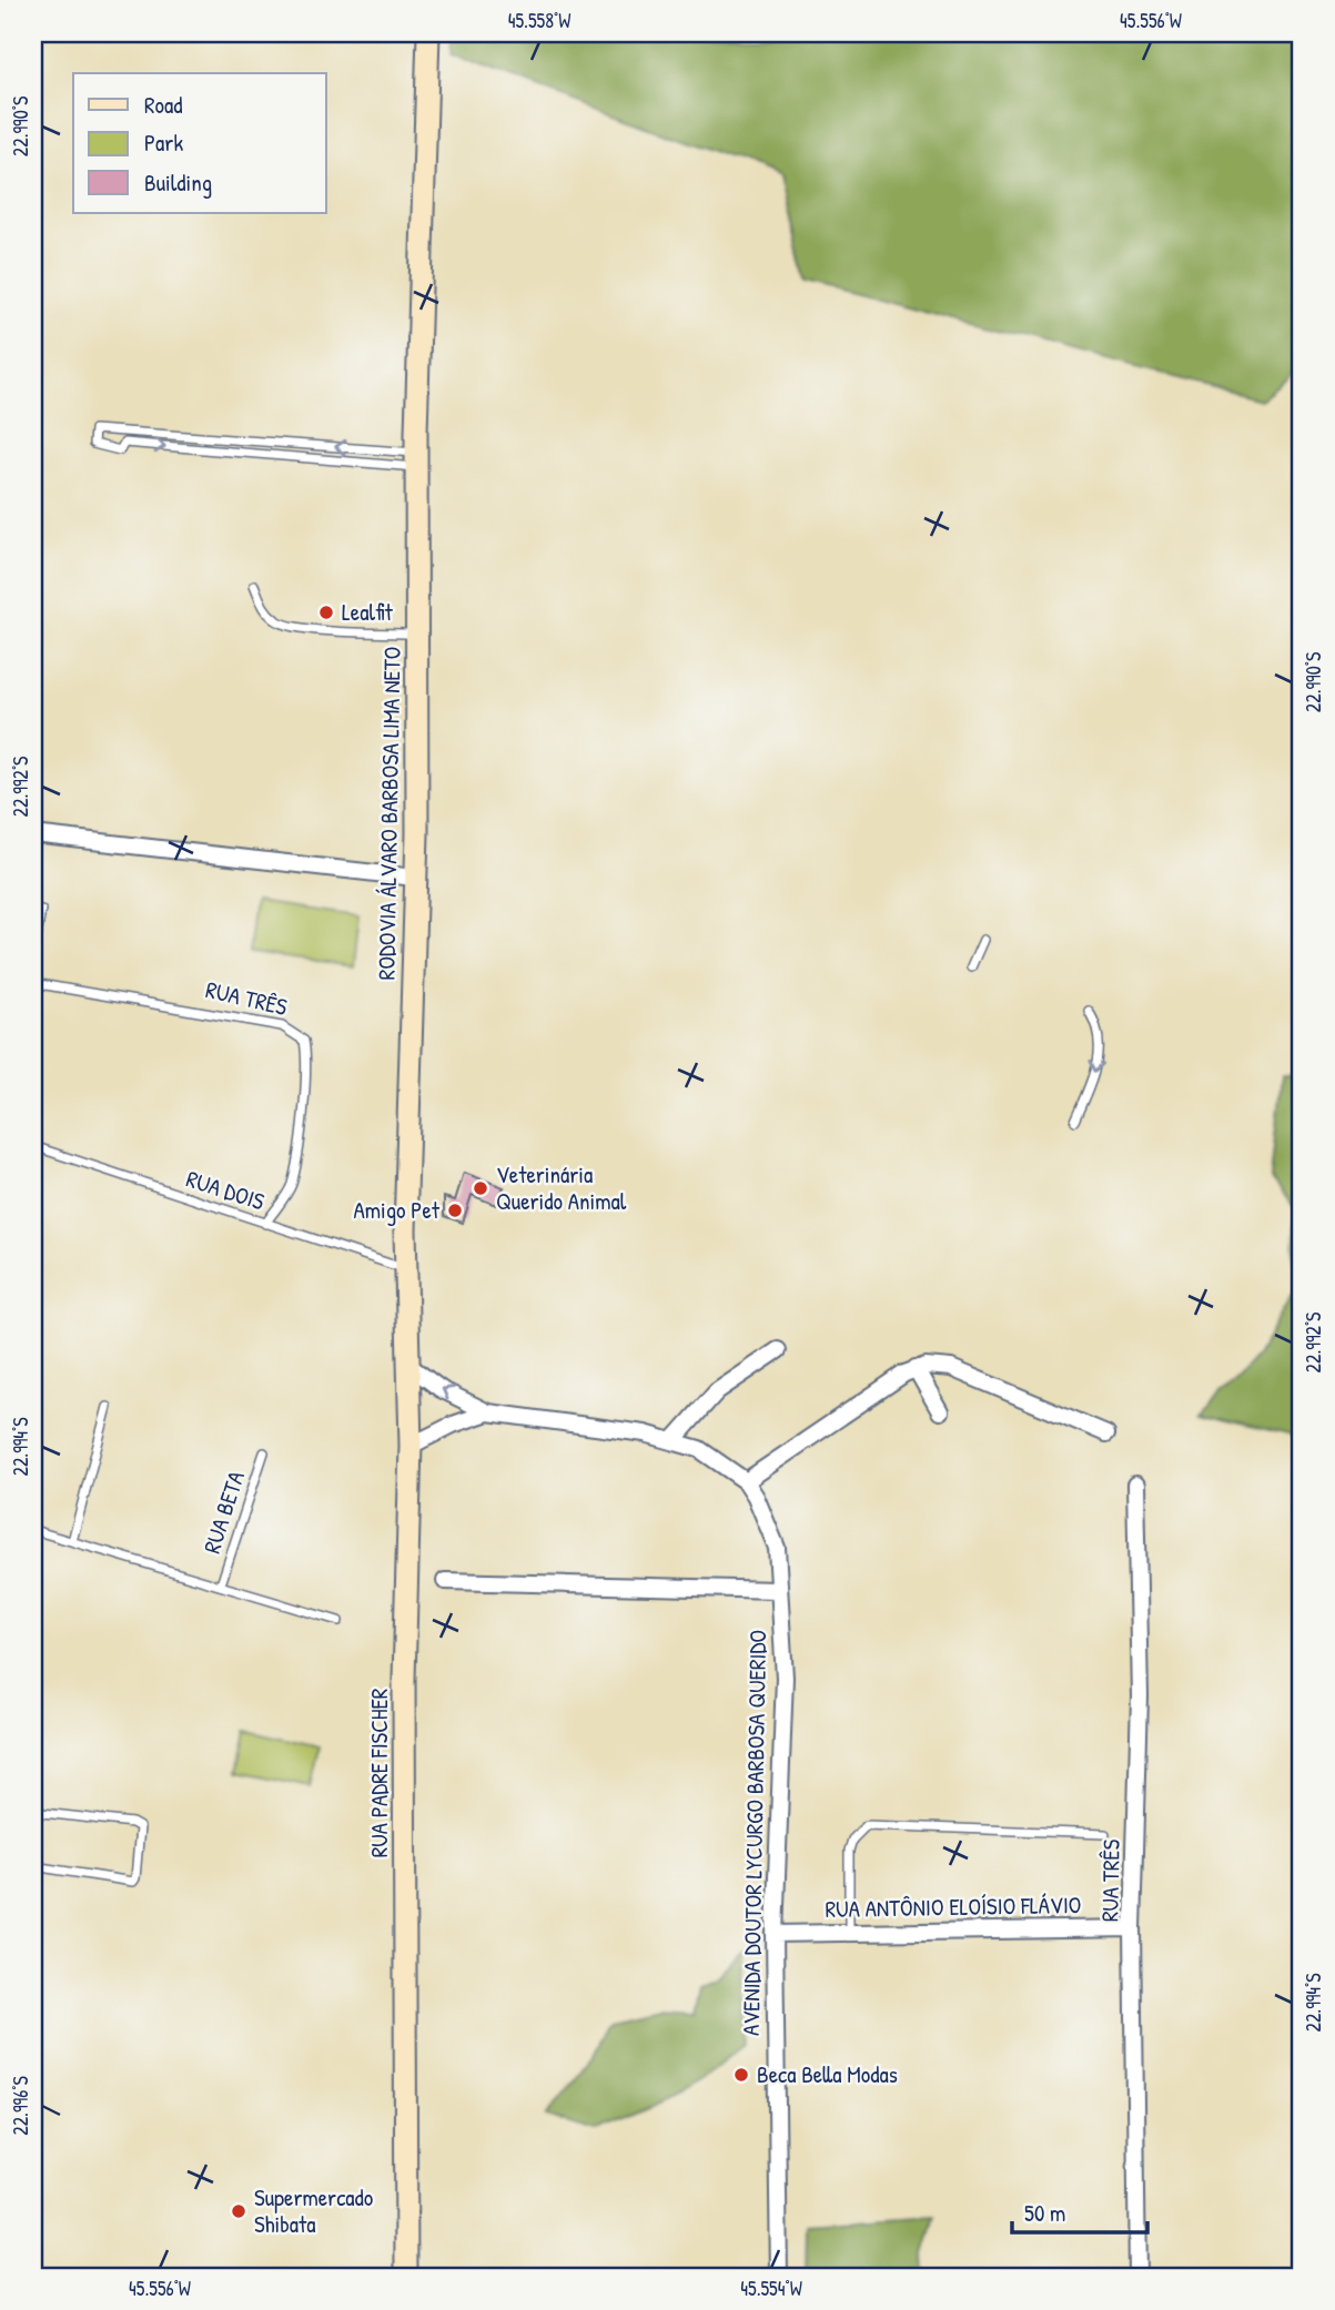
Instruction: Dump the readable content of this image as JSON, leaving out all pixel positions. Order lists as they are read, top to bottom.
{
  "streets": {
    "main road": ["RODOVIA ÁLVARO BARBOSA LIMA NETO", "RUA PADRE FISCHER"],
    "street": ["RUA TRÊS", "AVENIDA DOUTOR LYCURGO BARBOSA QUERIDO", "RUA ANTÔNIO ELOÍSIO FLÁVIO"],
    "lane": ["RUA DOIS", "RUA BETA"]
  },
  "crossings": [
    ["RODOVIA ÁLVARO BARBOSA LIMA NETO", "RUA DOIS"],
    ["RODOVIA ÁLVARO BARBOSA LIMA NETO", "RUA PADRE FISCHER"],
    ["RUA TRÊS", "RUA DOIS"],
    ["RUA TRÊS", "RUA ANTÔNIO ELOÍSIO FLÁVIO"],
    ["RUA DOIS", "RUA PADRE FISCHER"],
    ["AVENIDA DOUTOR LYCURGO BARBOSA QUERIDO", "RUA ANTÔNIO ELOÍSIO FLÁVIO"]
  ],
  "places": [
    "Lealfit",
    "Veterinária Querido Animal",
    "Amigo Pet",
    "Beca Bella Modas",
    "Supermercado Shibata"
  ],
  "legend": ["Road", "Park", "Building"],
  "scale_bar": "50 m",
  "coordinates": [
    "45.558°W",
    "45.556°W",
    "22.990°S",
    "22.992°S",
    "22.994°S",
    "22.996°S",
    "45.554°W"
  ]
}
